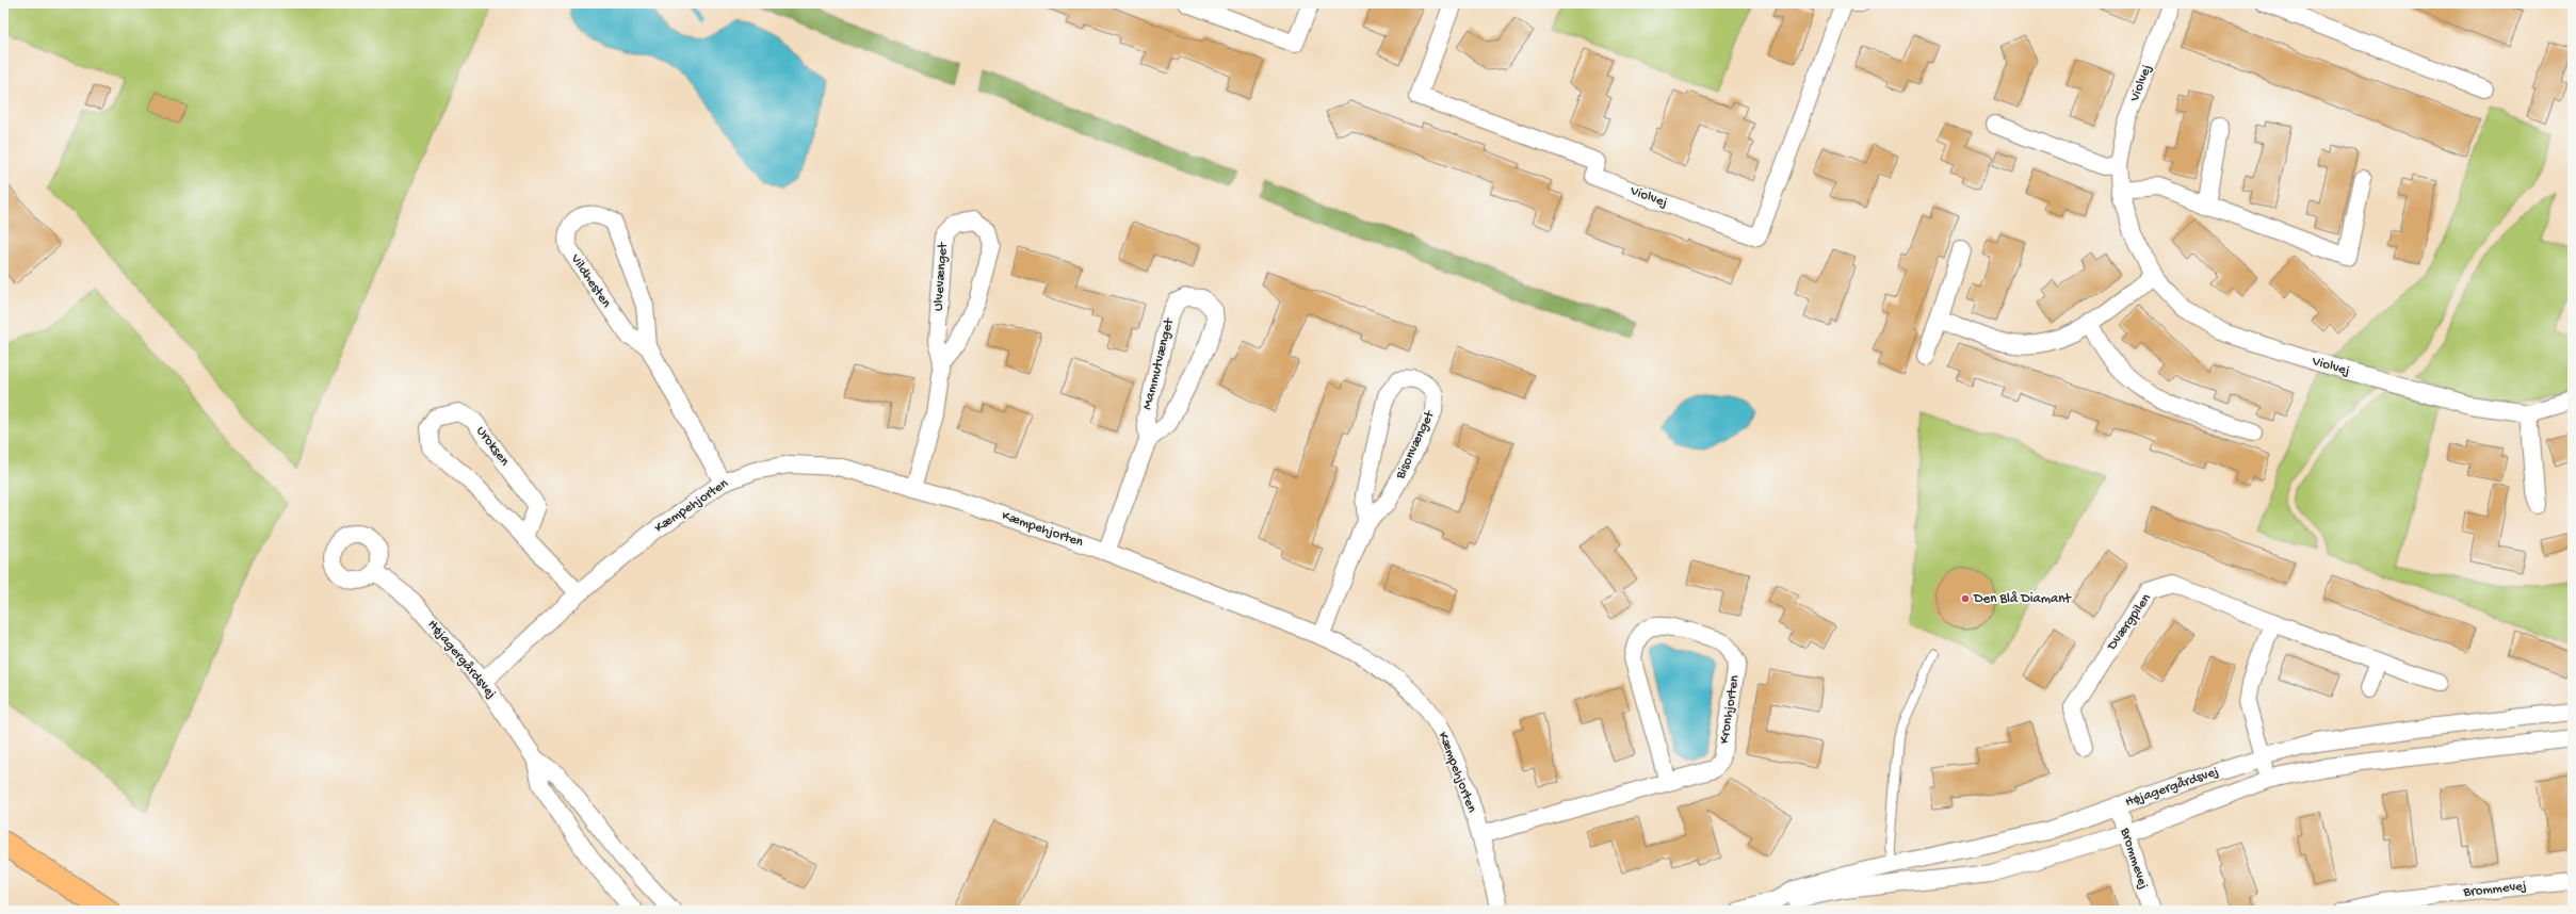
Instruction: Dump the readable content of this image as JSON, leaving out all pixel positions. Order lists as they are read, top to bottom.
{
  "streets": {
    "street": [
      "Violvej",
      "Ulvevænget",
      "Vildhesten",
      "Mammutvænget",
      "Bisonvænget",
      "Uroksen",
      "Kæmpehjorten",
      "Dværgpilen",
      "Højagergårdsvej",
      "Kronhjorten",
      "Brommevej"
    ]
  },
  "crossings": [
    ["Ulvevænget", "Kæmpehjorten"],
    ["Vildhesten", "Kæmpehjorten"],
    ["Mammutvænget", "Kæmpehjorten"],
    ["Bisonvænget", "Kæmpehjorten"],
    ["Uroksen", "Kæmpehjorten"],
    ["Kæmpehjorten", "Højagergårdsvej"],
    ["Kæmpehjorten", "Kronhjorten"],
    ["Højagergårdsvej", "Brommevej"]
  ],
  "places": ["Den Blå Diamant"]
}
